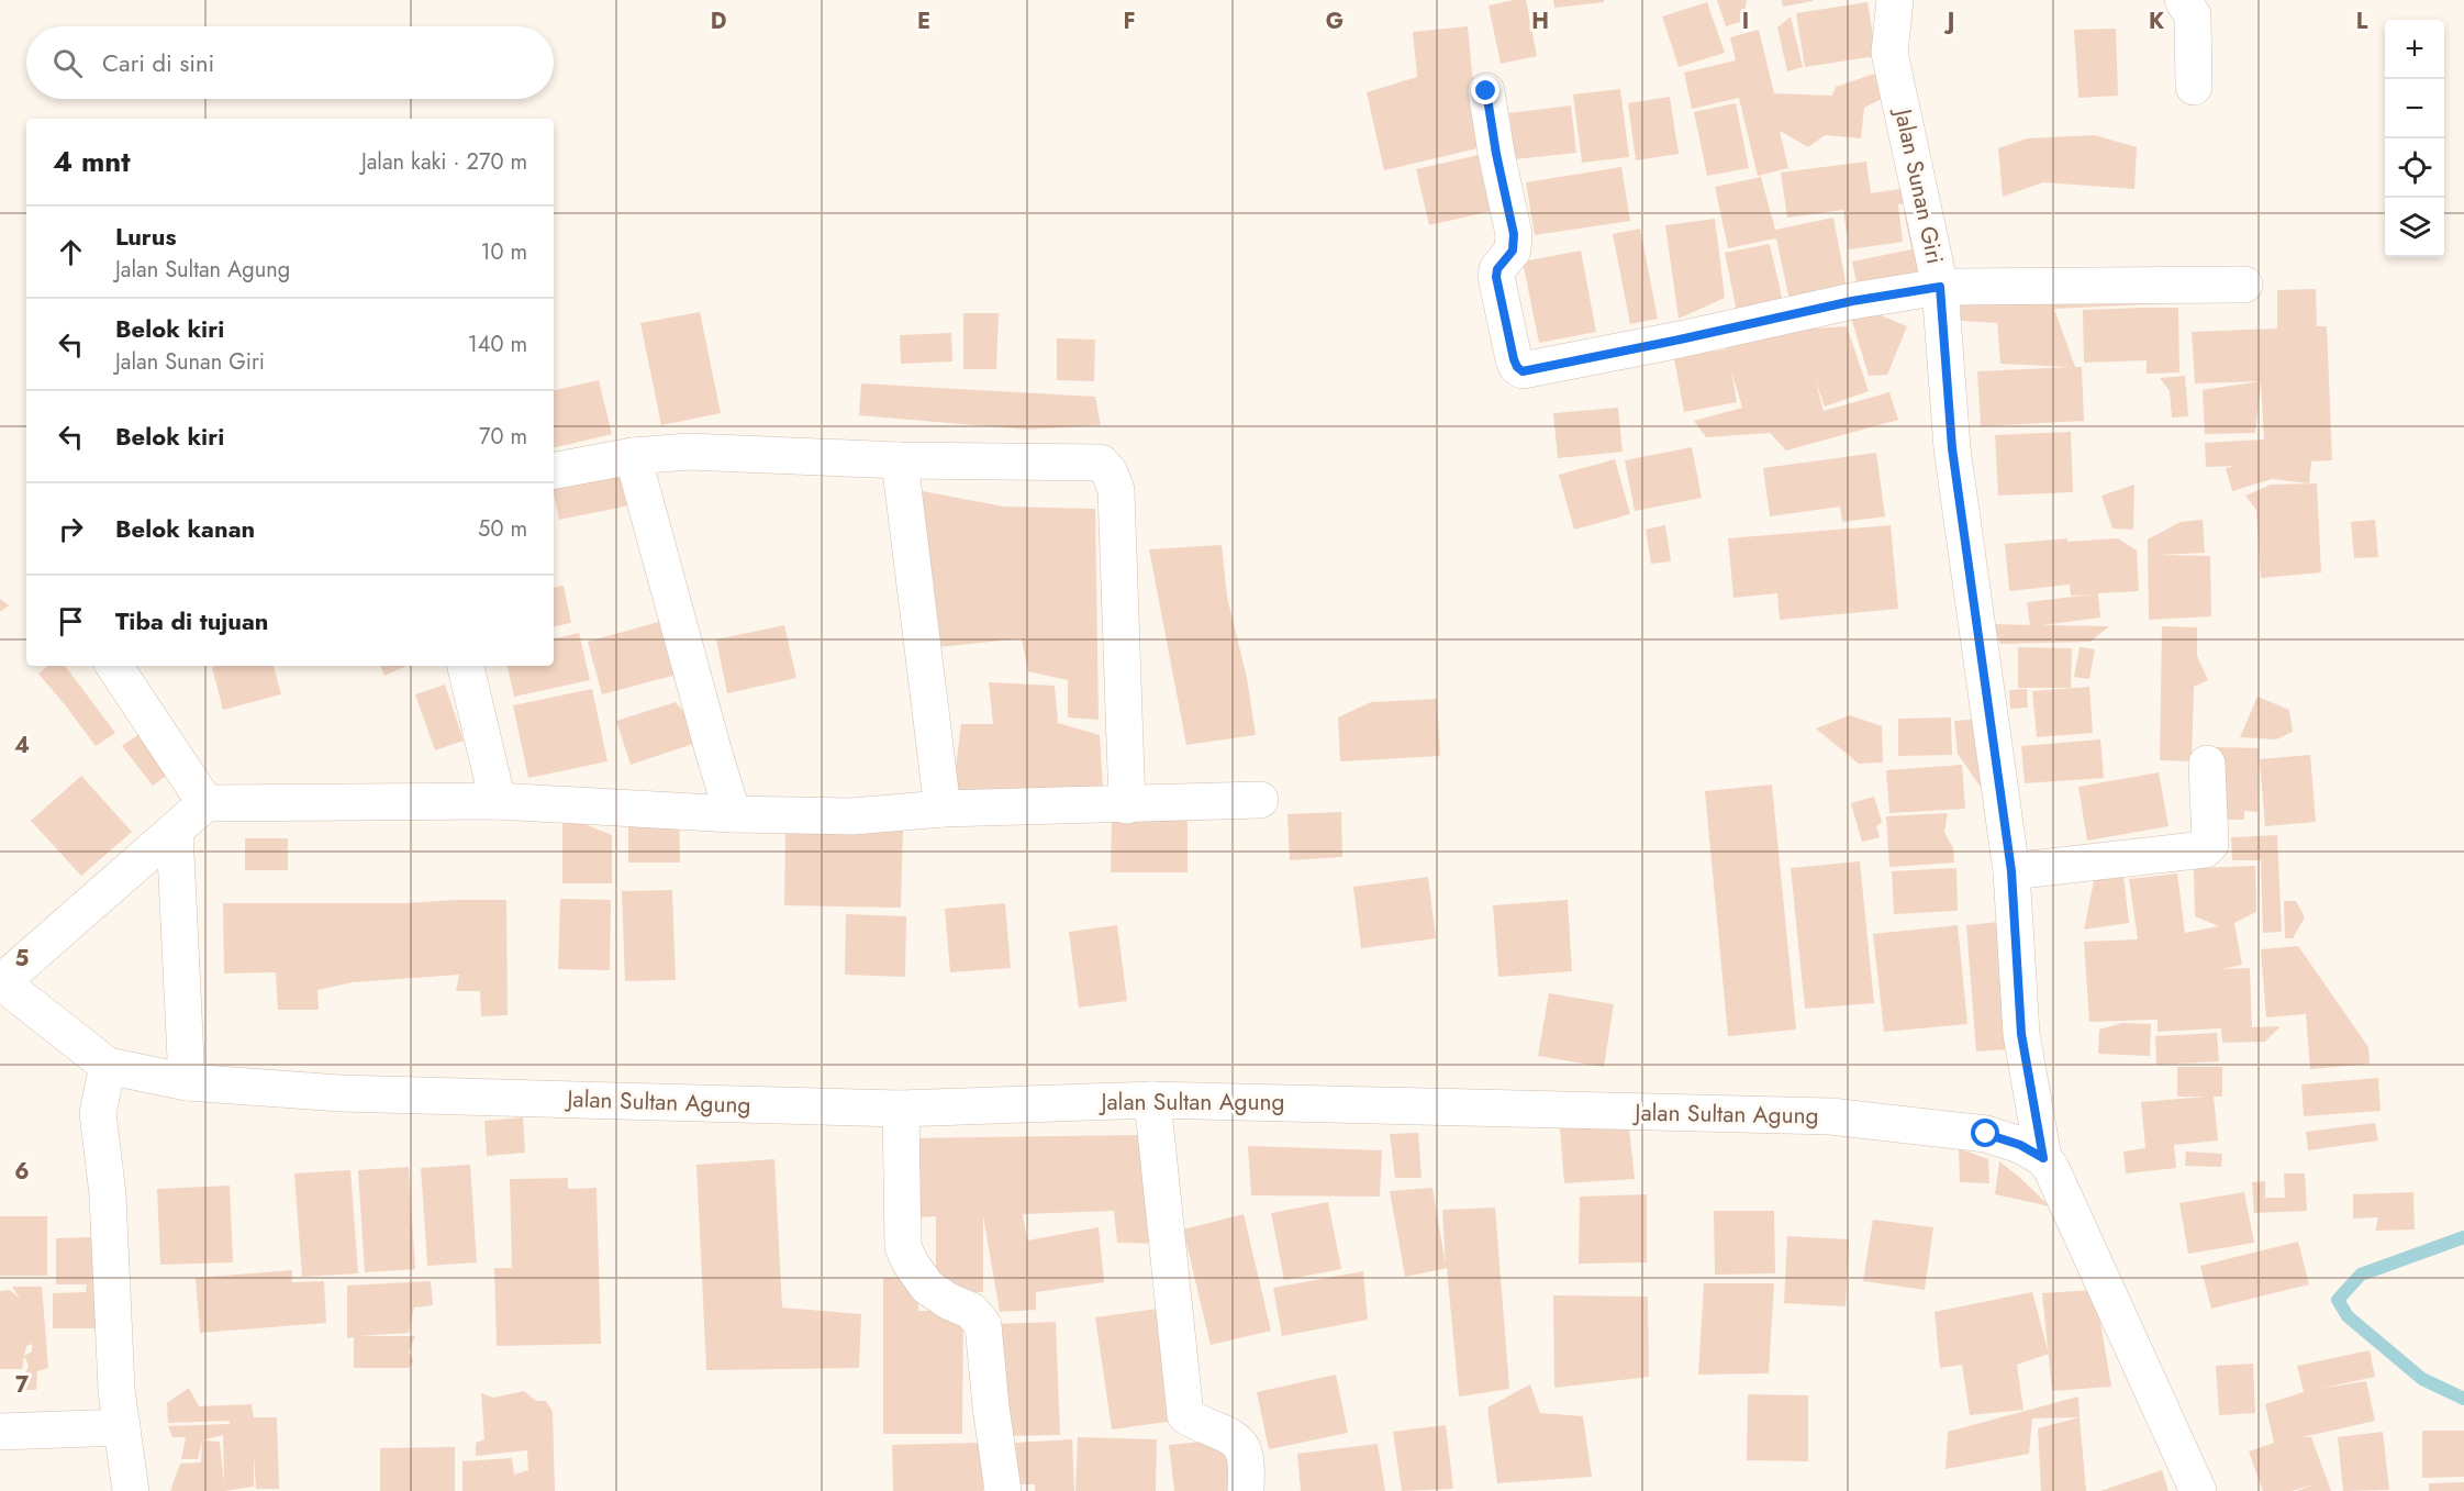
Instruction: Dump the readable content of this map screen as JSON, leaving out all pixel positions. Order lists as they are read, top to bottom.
{
  "streets": {
    "street": ["Jalan Sunan Giri", "Jalan Sultan Agung"]
  },
  "crossings": [
    ["Jalan Sunan Giri", "Jalan Sultan Agung"]
  ],
  "page": {
    "map_buttons": ["+", "−"],
    "search": "Cari di sini",
    "heading": ["4 mnt", "Jalan kaki · 270 m"],
    "list": [
      ["Lurus", "Jalan Sultan Agung", "10 m"],
      ["Belok kiri", "Jalan Sunan Giri", "140 m"],
      ["Belok kiri", "70 m"],
      ["Belok kanan", "50 m"],
      "Tiba di tujuan"
    ]
  },
  "grid": {
    "columns": [
      "D",
      "E",
      "F",
      "G",
      "H",
      "I",
      "J",
      "K",
      "L"
    ],
    "rows": [
      "4",
      "5",
      "6",
      "7"
    ]
  }
}
